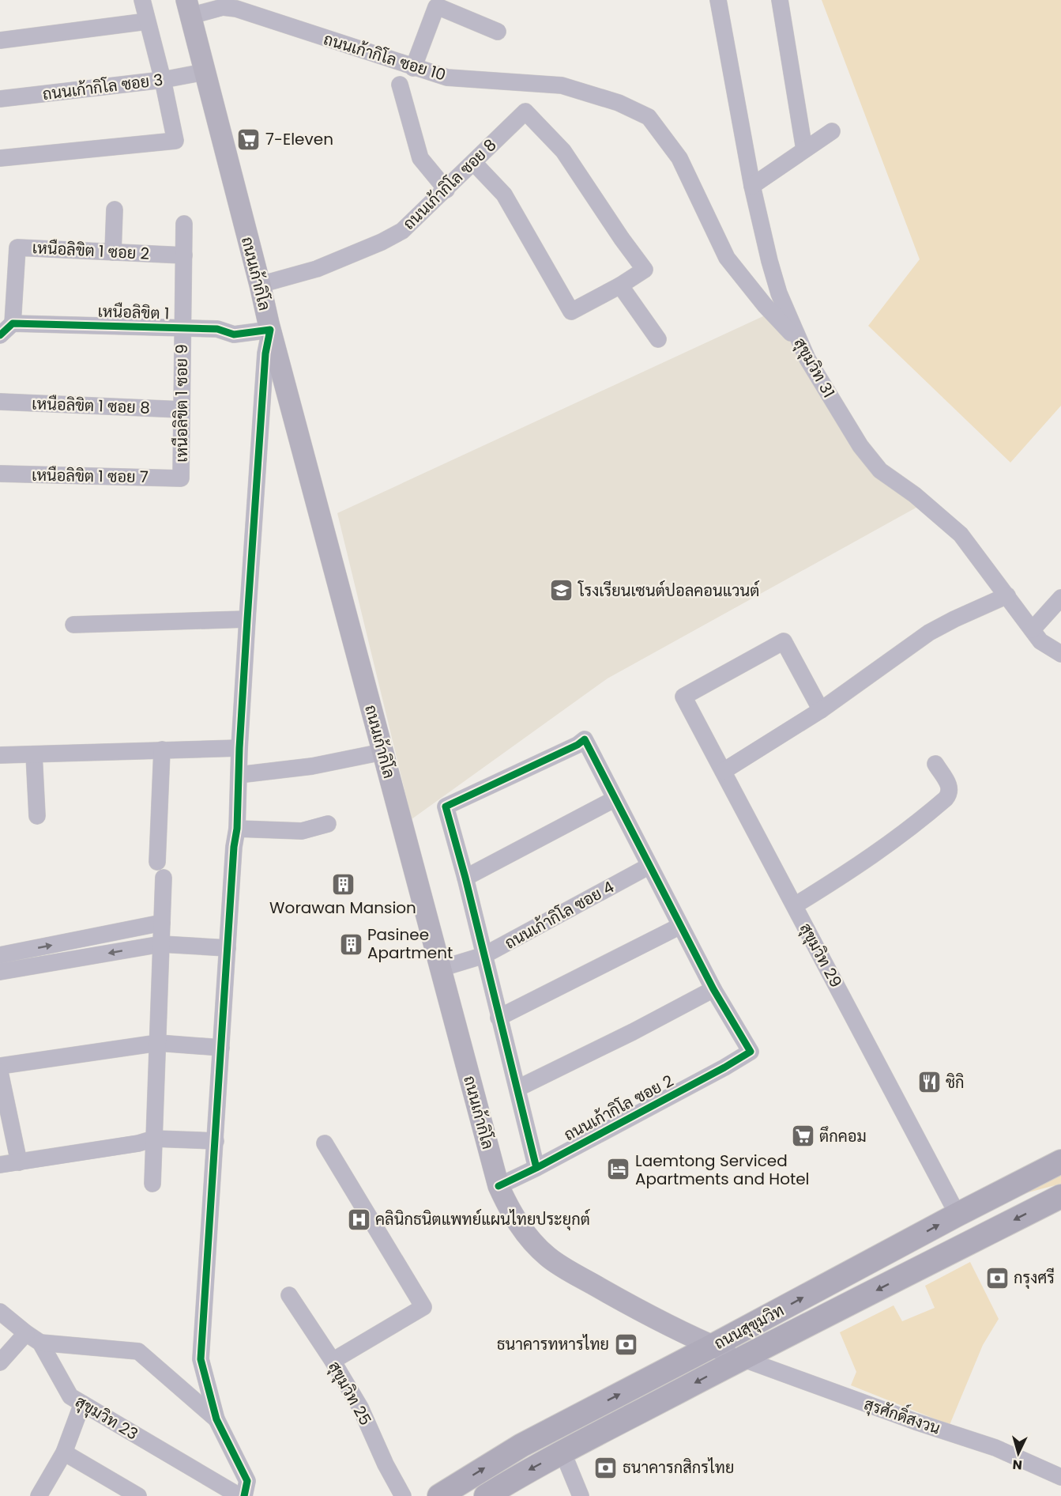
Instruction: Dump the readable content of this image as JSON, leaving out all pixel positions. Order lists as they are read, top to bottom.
{
  "streets": {
    "highway": ["ถนนสุขุมวิท"],
    "main road": ["ถนนเก้ากิโล"],
    "street": [
      "ถนนเก้ากิโล ซอย 10",
      "ถนนเก้ากิโล ซอย 3",
      "ถนนเก้ากิโล ซอย 8",
      "เหนือลิขิต 1 ซอย 2",
      "เหนือลิขิต 1",
      "สุขุมวิท 31",
      "เหนือลิขิต 1 ซอย 9",
      "เหนือลิขิต 1 ซอย 8",
      "เหนือลิขิต 1 ซอย 7",
      "ถนนเก้ากิโล ซอย 4",
      "สุขุมวิท 29",
      "ถนนเก้ากิโล ซอย 2",
      "สุขุมวิท 25",
      "สุรศักดิ์สงวน",
      "สุขุมวิท 23"
    ]
  },
  "crossings": [
    ["ถนนเก้ากิโล ซอย 10", "ถนนเก้ากิโล"],
    ["ถนนเก้ากิโล ซอย 10", "สุขุมวิท 31"],
    ["ถนนเก้ากิโล ซอย 3", "ถนนเก้ากิโล"],
    ["ถนนเก้ากิโล ซอย 8", "ถนนเก้ากิโล"],
    ["เหนือลิขิต 1 ซอย 2", "เหนือลิขิต 1"],
    ["เหนือลิขิต 1 ซอย 2", "เหนือลิขิต 1 ซอย 9"],
    ["ถนนเก้ากิโล", "เหนือลิขิต 1"],
    ["ถนนเก้ากิโล", "ถนนเก้ากิโล ซอย 4"],
    ["ถนนเก้ากิโล", "ถนนเก้ากิโล ซอย 2"],
    ["ถนนเก้ากิโล", "ถนนสุขุมวิท"],
    ["ถนนเก้ากิโล", "สุรศักดิ์สงวน"],
    ["เหนือลิขิต 1", "เหนือลิขิต 1 ซอย 9"],
    ["เหนือลิขิต 1 ซอย 9", "เหนือลิขิต 1 ซอย 8"],
    ["เหนือลิขิต 1 ซอย 9", "เหนือลิขิต 1 ซอย 7"],
    ["สุขุมวิท 29", "ถนนสุขุมวิท"],
    ["ถนนสุขุมวิท", "สุรศักดิ์สงวน"]
  ],
  "places": {
    "supermarket": ["7-Eleven", "ตึกคอม"],
    "school or university": ["โรงเรียนเซนต์ปอลคอนแวนต์"],
    "building": ["Worawan Mansion", "Pasinee Apartment"],
    "restaurant": ["ชิกิ"],
    "hotel": ["Laemtong Serviced Apartments and Hotel"],
    "hospital": ["คลินิกธนิตแพทย์แผนไทยประยุกต์"],
    "bank": ["กรุงศรี", "ธนาคารทหารไทย", "ธนาคารกสิกรไทย"]
  },
  "north": "bottom"
}
